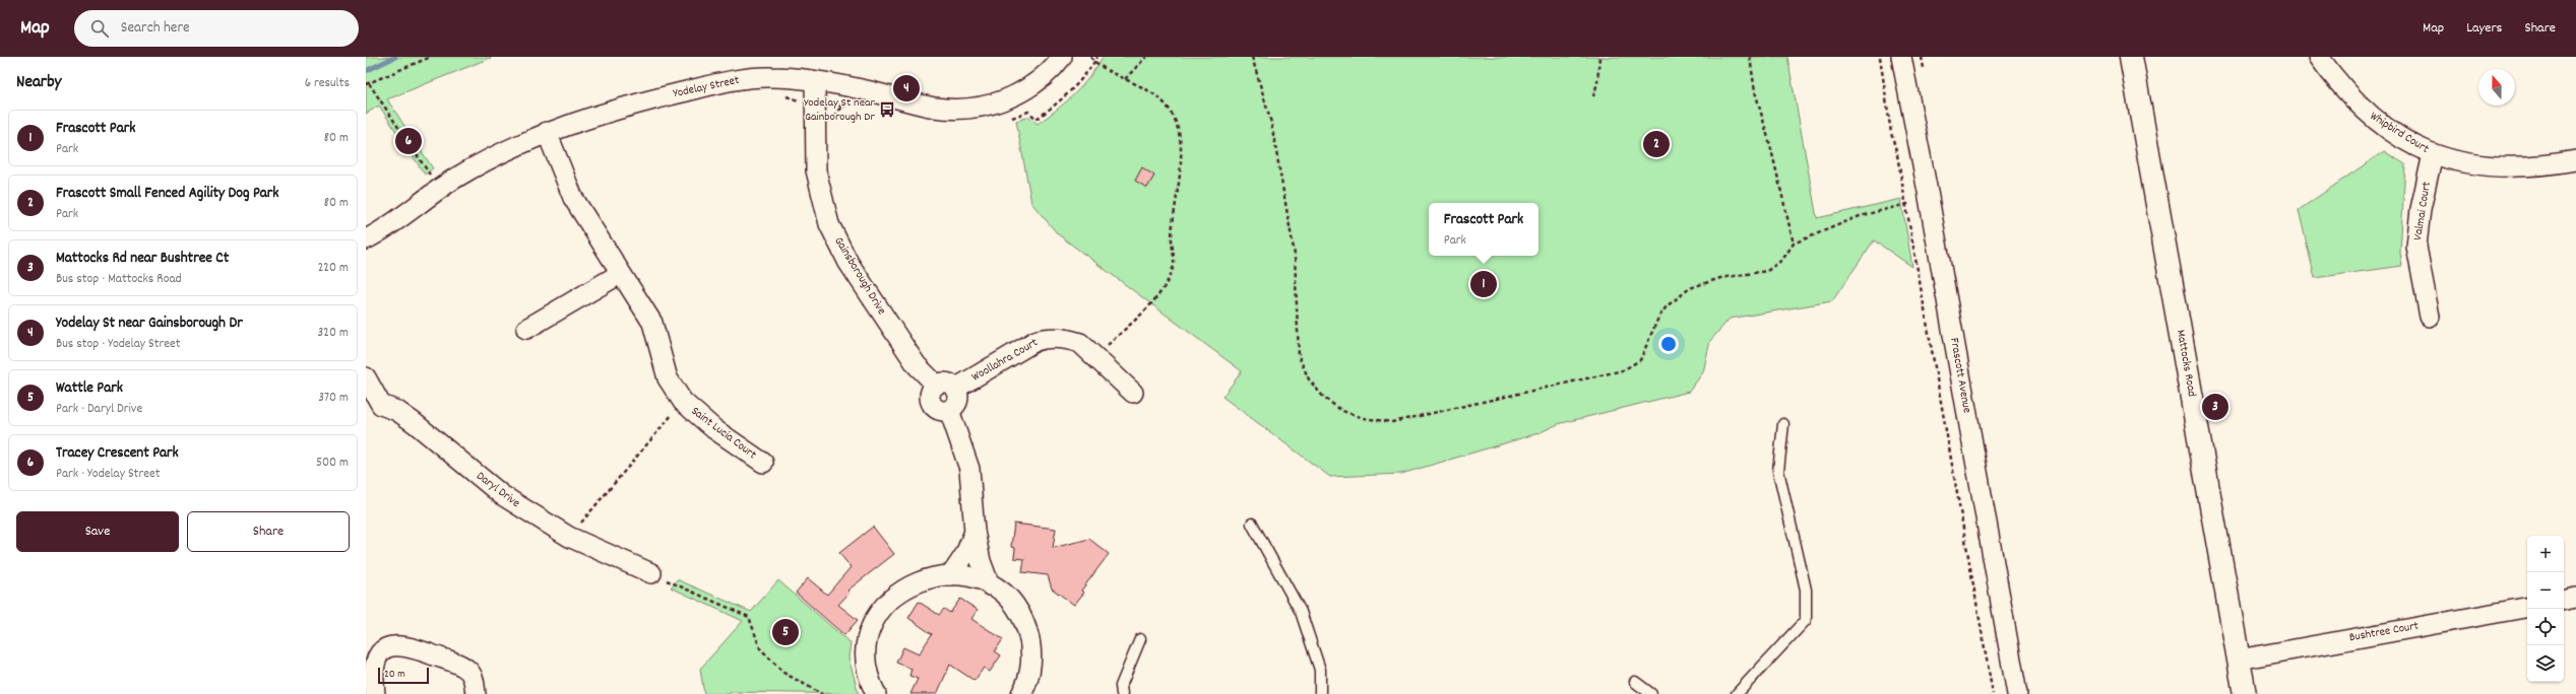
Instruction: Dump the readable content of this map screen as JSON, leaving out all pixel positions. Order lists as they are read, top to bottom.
{
  "streets": {
    "street": [
      "Yodelay Street",
      "Whipbird Court",
      "Valmai Court",
      "Gainsborough Drive",
      "Woollahra Court",
      "Mattocks Road",
      "Frascott Avenue",
      "Saint Lucia Court",
      "Daryl Drive",
      "Bushtree Court"
    ]
  },
  "crossings": [
    ["Yodelay Street", "Gainsborough Drive"],
    ["Yodelay Street", "Saint Lucia Court"],
    ["Whipbird Court", "Valmai Court"],
    ["Gainsborough Drive", "Woollahra Court"],
    ["Mattocks Road", "Bushtree Court"]
  ],
  "places": {
    "bus stop": ["Yodelay St near Gainborough Dr"]
  },
  "scale_bar": "20 m",
  "north": "top",
  "page": {
    "header": "Map",
    "search": "Search here",
    "nav": ["Map", "Layers", "Share"],
    "heading": ["Nearby", "6 results"],
    "pins": [
      "4",
      "6",
      "2",
      "1",
      "3",
      "5"
    ],
    "list": [
      {
        "mark": "1",
        "name": "Frascott Park",
        "note": "Park",
        "value": "80 m"
      },
      {
        "mark": "2",
        "name": "Frascott Small Fenced Agility Dog Park",
        "note": "Park",
        "value": "80 m"
      },
      {
        "mark": "3",
        "name": "Mattocks Rd near Bushtree Ct",
        "note": "Bus stop · Mattocks Road",
        "value": "220 m"
      },
      {
        "mark": "4",
        "name": "Yodelay St near Gainsborough Dr",
        "note": "Bus stop · Yodelay Street",
        "value": "320 m"
      },
      {
        "mark": "5",
        "name": "Wattle Park",
        "note": "Park · Daryl Drive",
        "value": "370 m"
      },
      {
        "mark": "6",
        "name": "Tracey Crescent Park",
        "note": "Park · Yodelay Street",
        "value": "500 m"
      }
    ],
    "popup": ["Frascott Park", "Park"],
    "buttons": ["Save", "Share"],
    "map_buttons": ["+", "−"],
    "scale": "20 m"
  }
}
